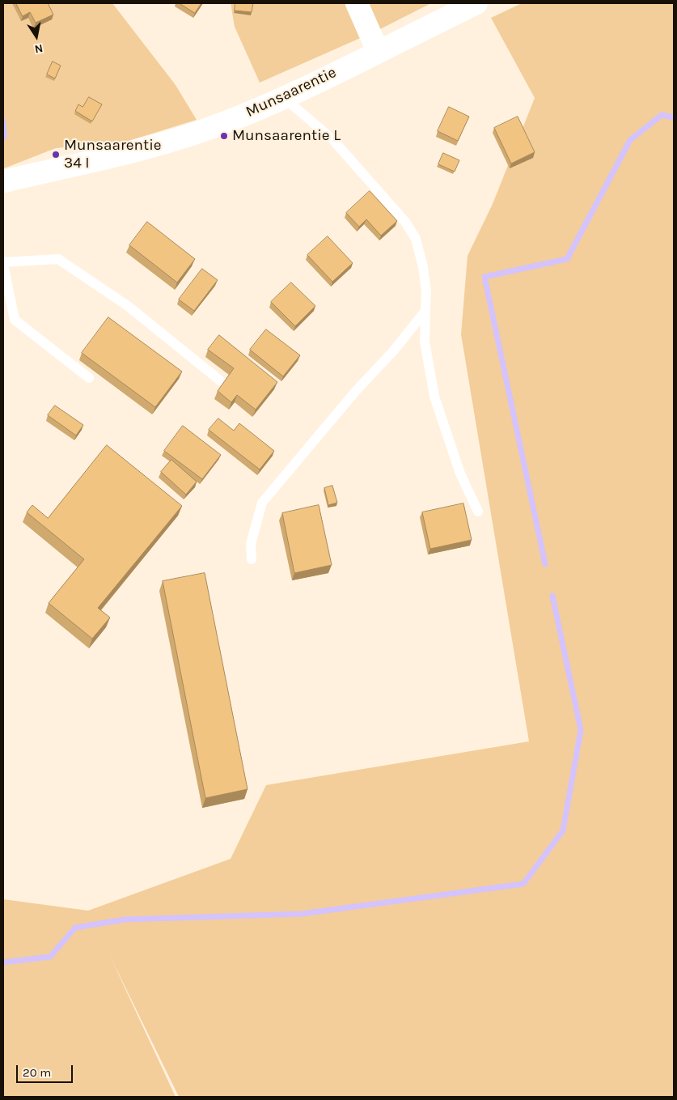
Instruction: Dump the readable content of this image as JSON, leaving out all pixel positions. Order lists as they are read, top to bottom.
{
  "streets": {
    "street": ["Munsaarentie"]
  },
  "places": ["Munsaarentie L", "Munsaarentie 34 I"],
  "scale_bar": "20 m",
  "north": "bottom"
}
